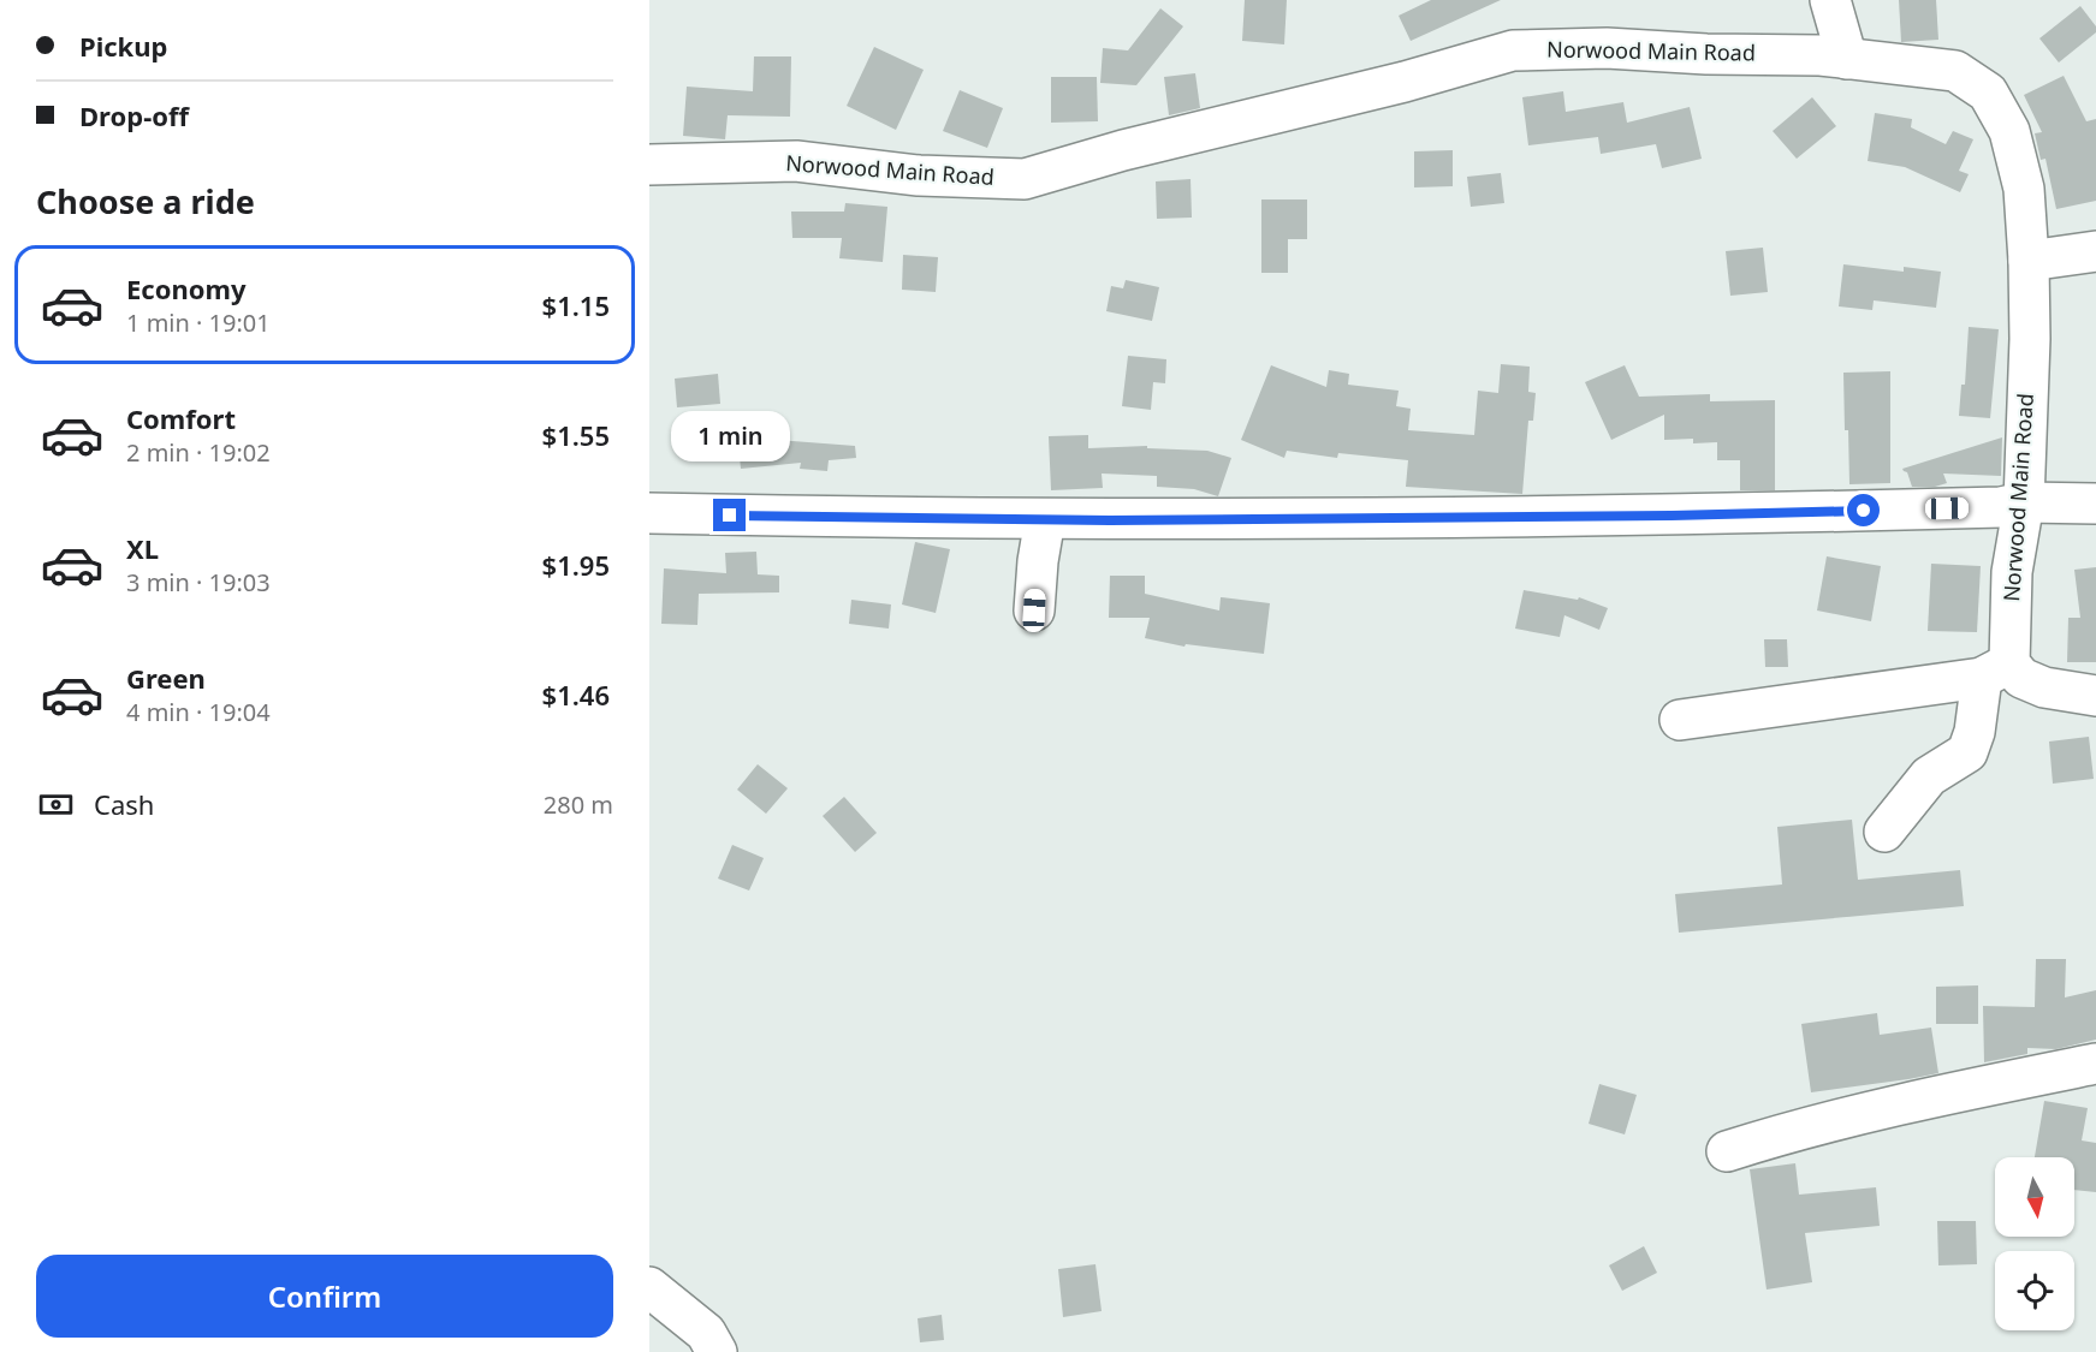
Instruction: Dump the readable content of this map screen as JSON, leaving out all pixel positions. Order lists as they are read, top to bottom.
{
  "streets": {
    "street": ["Norwood Main Road"]
  },
  "north": "bottom",
  "page": {
    "banner": ["Pickup", "Drop-off"],
    "heading": "Choose a ride",
    "list": [
      {
        "name": "Economy",
        "note": "1 min · 19:01",
        "value": "$1.15"
      },
      {
        "name": "Comfort",
        "note": "2 min · 19:02",
        "value": "$1.55"
      },
      {
        "name": "XL",
        "note": "3 min · 19:03",
        "value": "$1.95"
      },
      {
        "name": "Green",
        "note": "4 min · 19:04",
        "value": "$1.46"
      }
    ],
    "bubble": "1 min",
    "pay": ["Cash", "280 m"],
    "buttons": "Confirm"
  }
}
